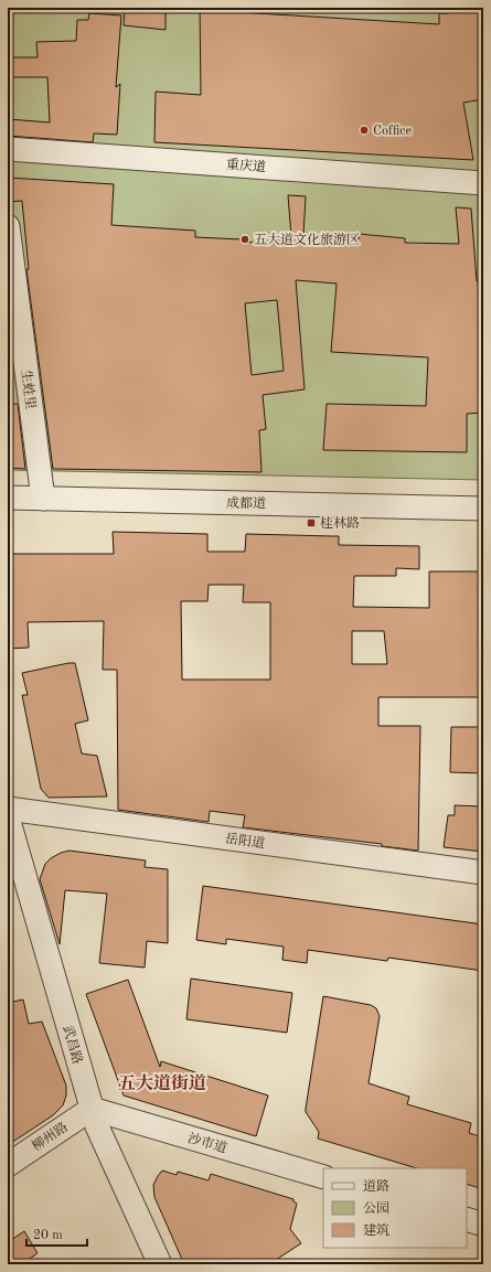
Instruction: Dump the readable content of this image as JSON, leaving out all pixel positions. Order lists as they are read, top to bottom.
{
  "streets": {
    "street": [
      "重庆道",
      "生﨡里",
      "成都道",
      "岳阳道",
      "武昌路",
      "柳州路",
      "沙市道"
    ]
  },
  "crossings": [
    ["生﨡里", "成都道"],
    ["武昌路", "柳州路"],
    ["武昌路", "沙市道"],
    ["柳州路", "沙市道"]
  ],
  "districts": ["五大道街道"],
  "places": {
    "other": ["Coffice", "五大道文化旅游区"],
    "transit": ["桂林路"]
  },
  "legend": ["道路", "公园", "建筑"],
  "scale_bar": "20 m"
}
